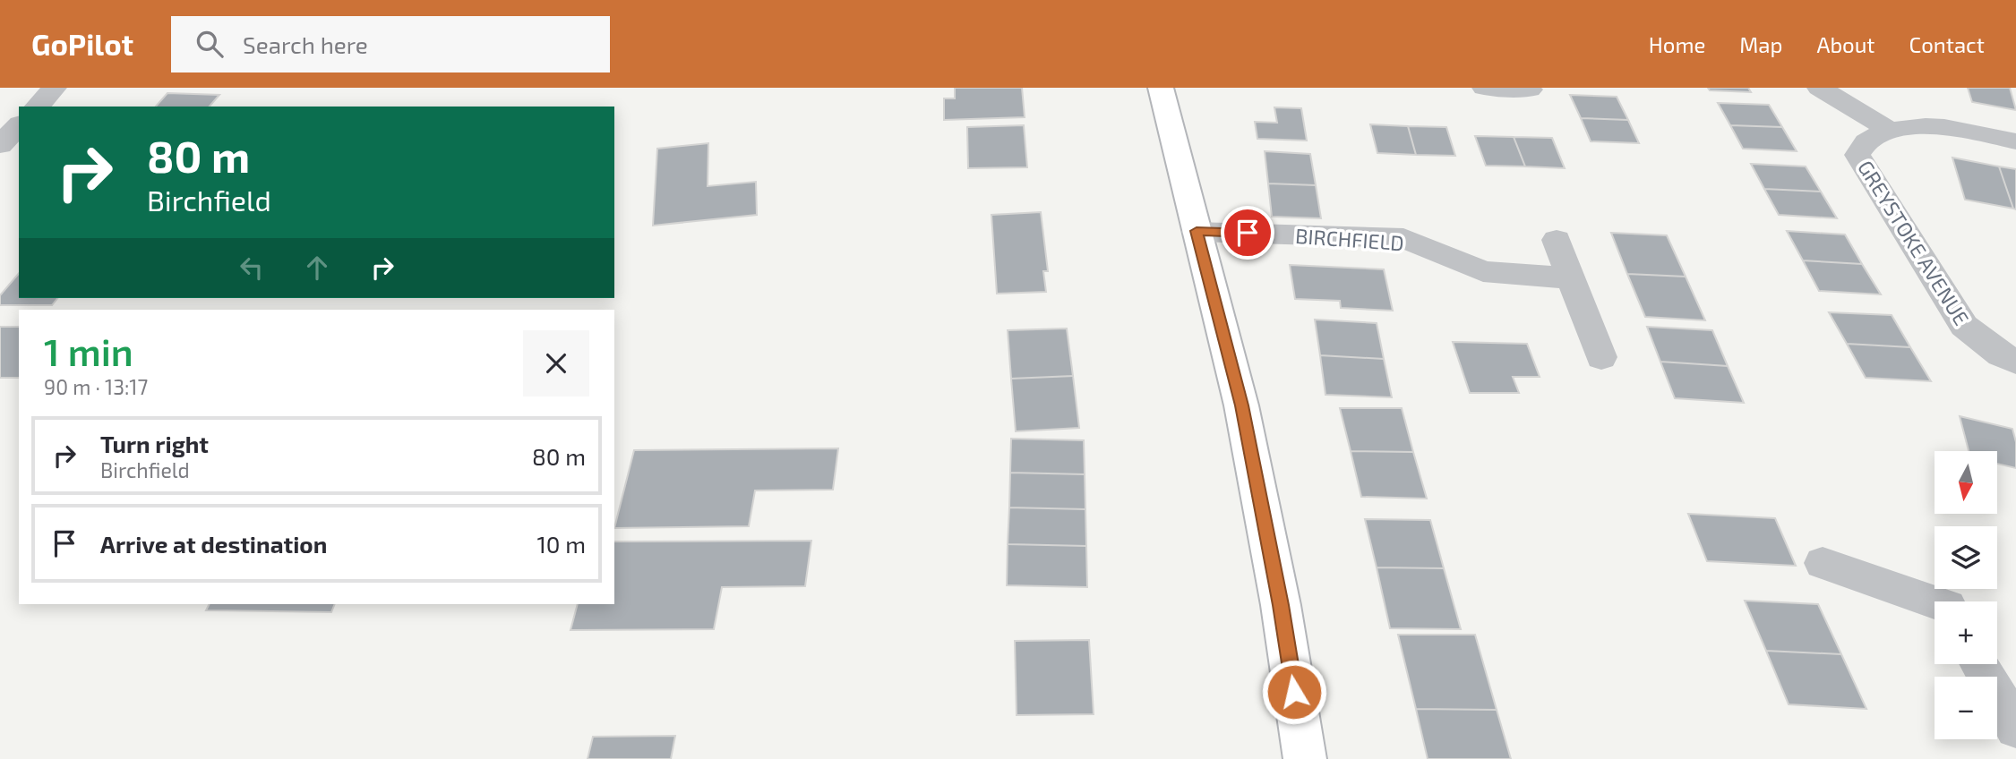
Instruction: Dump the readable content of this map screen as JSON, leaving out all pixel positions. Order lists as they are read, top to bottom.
{
  "streets": {
    "street": ["BIRCHFIELD", "GREYSTOKE AVENUE"]
  },
  "north": "bottom",
  "page": {
    "header": "GoPilot",
    "search": "Search here",
    "nav": [
      "Home",
      "Map",
      "About",
      "Contact"
    ],
    "turn": ["80 m", "Birchfield"],
    "heading": ["1 min", "90 m · 13:17"],
    "list": [
      {
        "name": "Turn right",
        "note": "Birchfield",
        "value": "80 m"
      },
      {
        "name": "Arrive at destination",
        "value": "10 m"
      }
    ],
    "map_buttons": ["+", "−"]
  }
}
